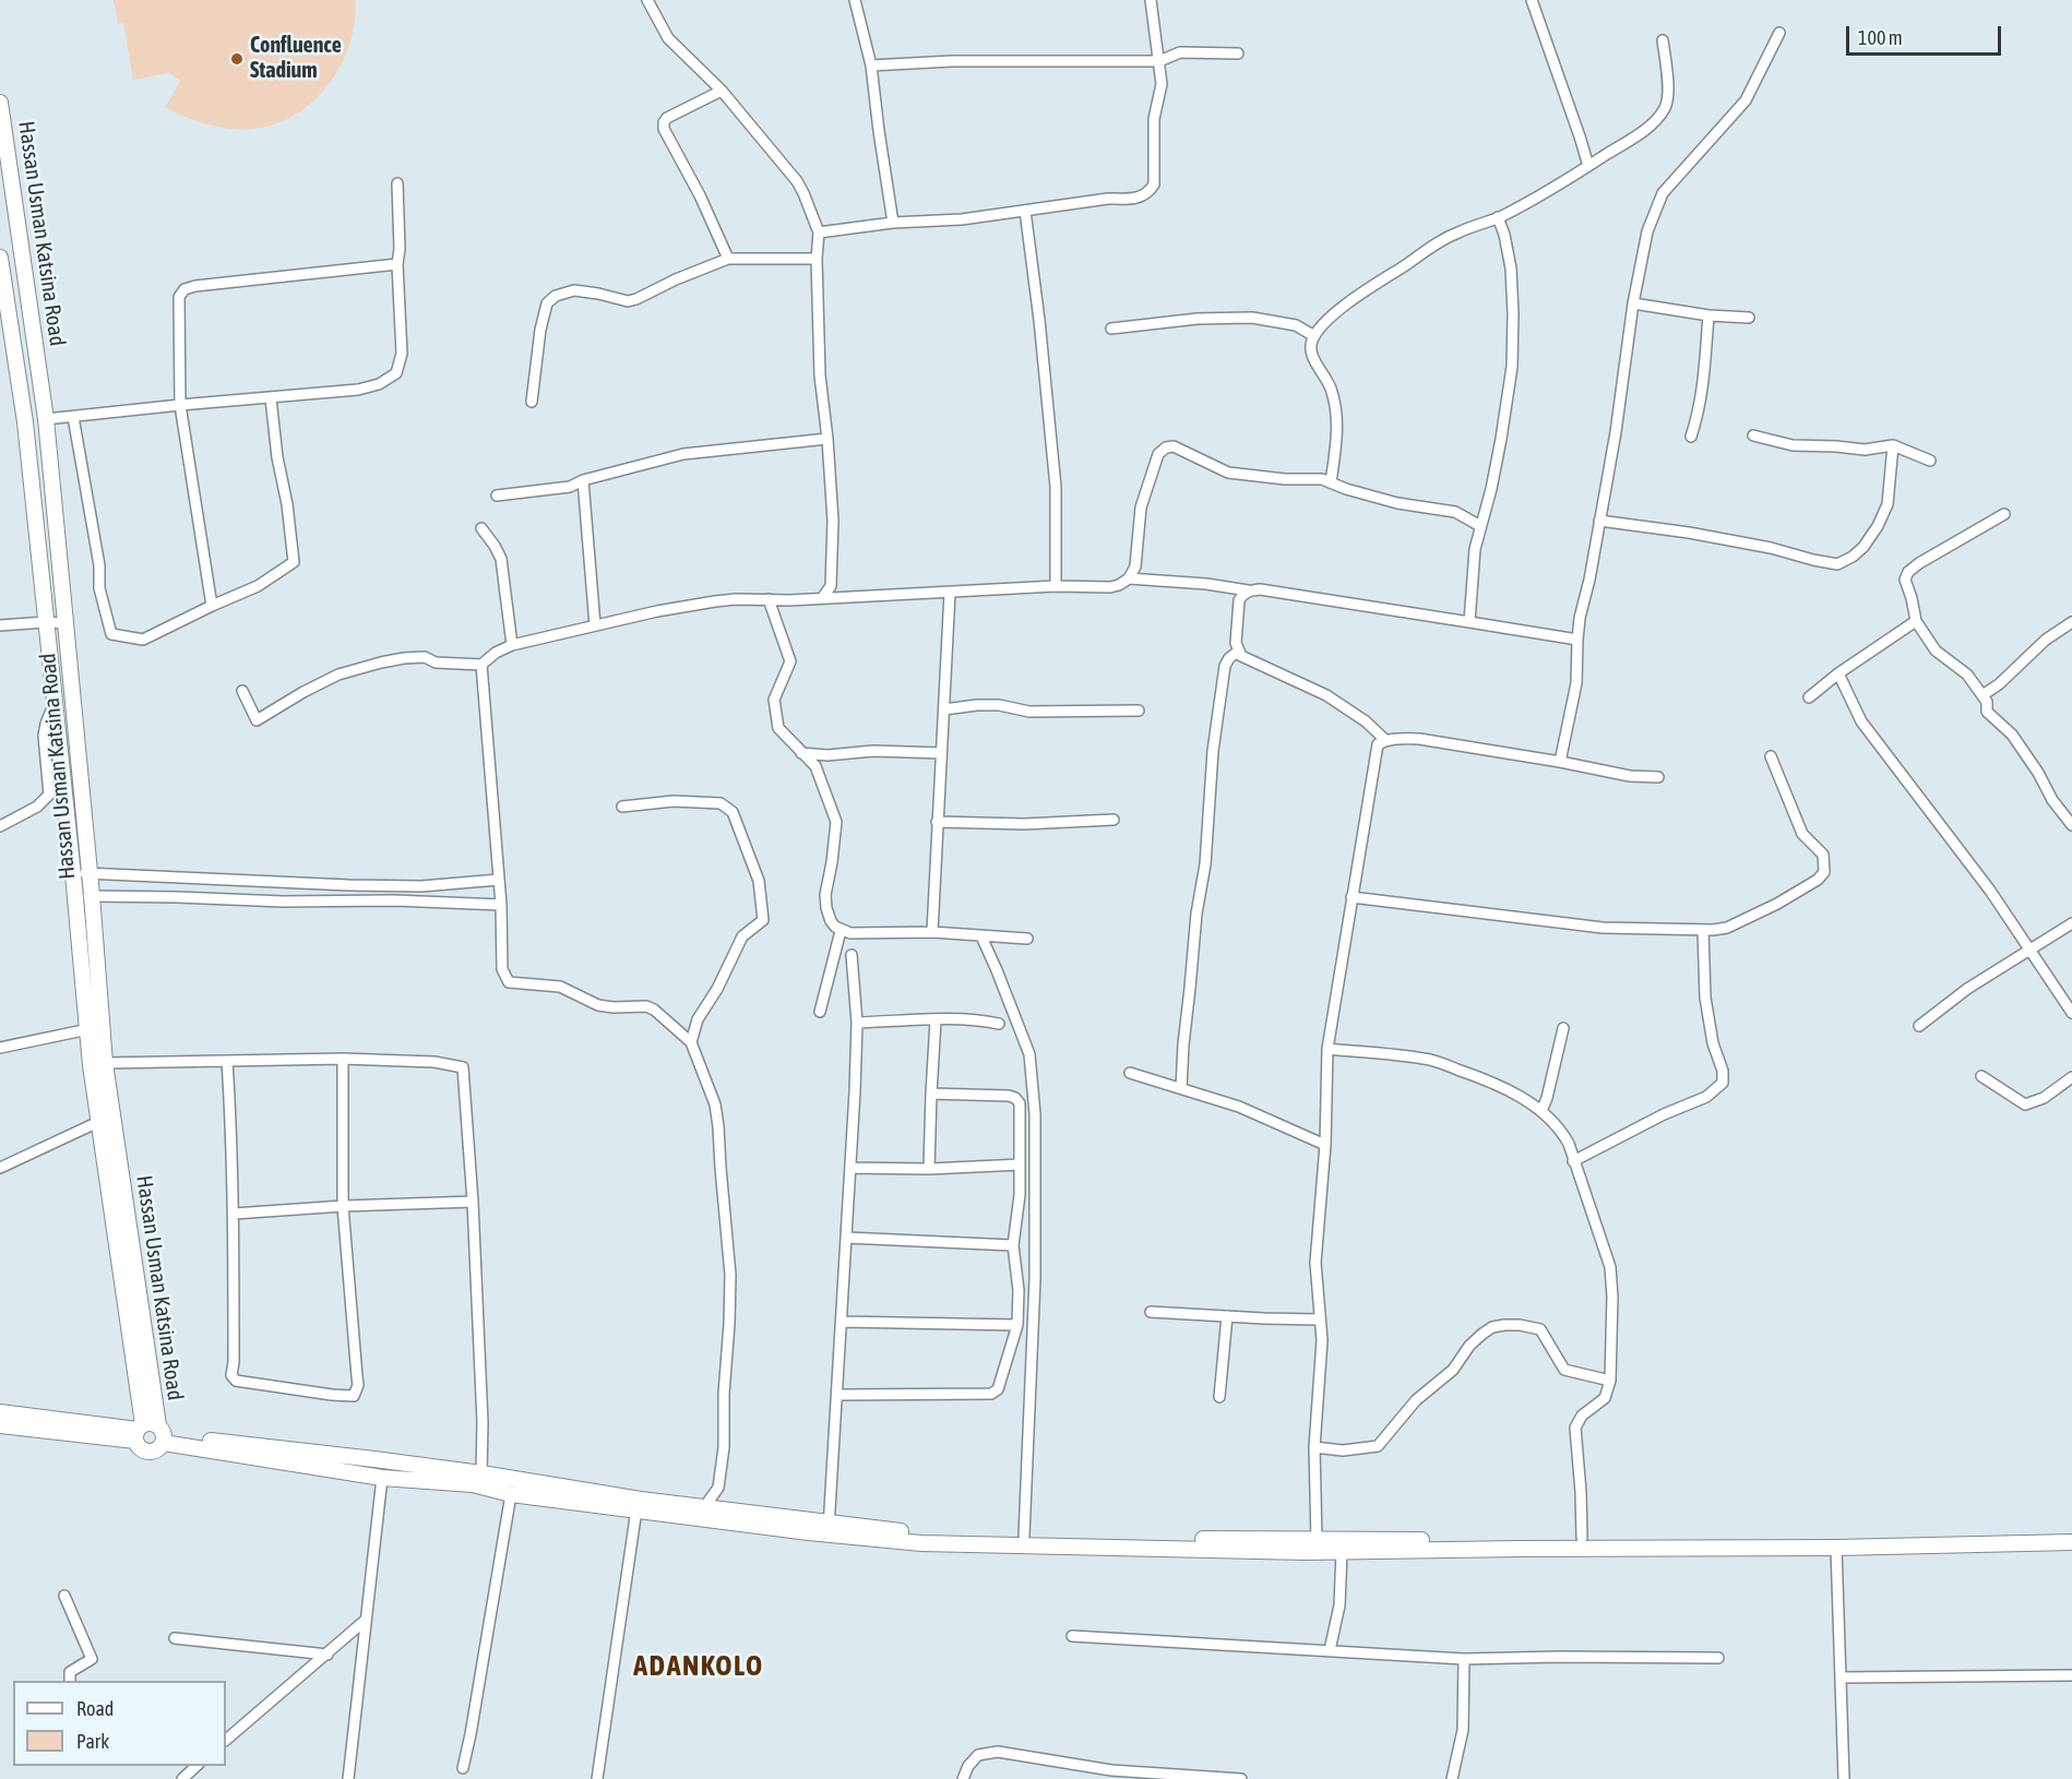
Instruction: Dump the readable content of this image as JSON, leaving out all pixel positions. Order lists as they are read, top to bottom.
{
  "streets": {
    "main road": ["Hassan Usman Katsina Road"]
  },
  "districts": ["ADANKOLO"],
  "places": ["Confluence Stadium"],
  "legend": ["Road", "Park"],
  "scale_bar": "100 m"
}
